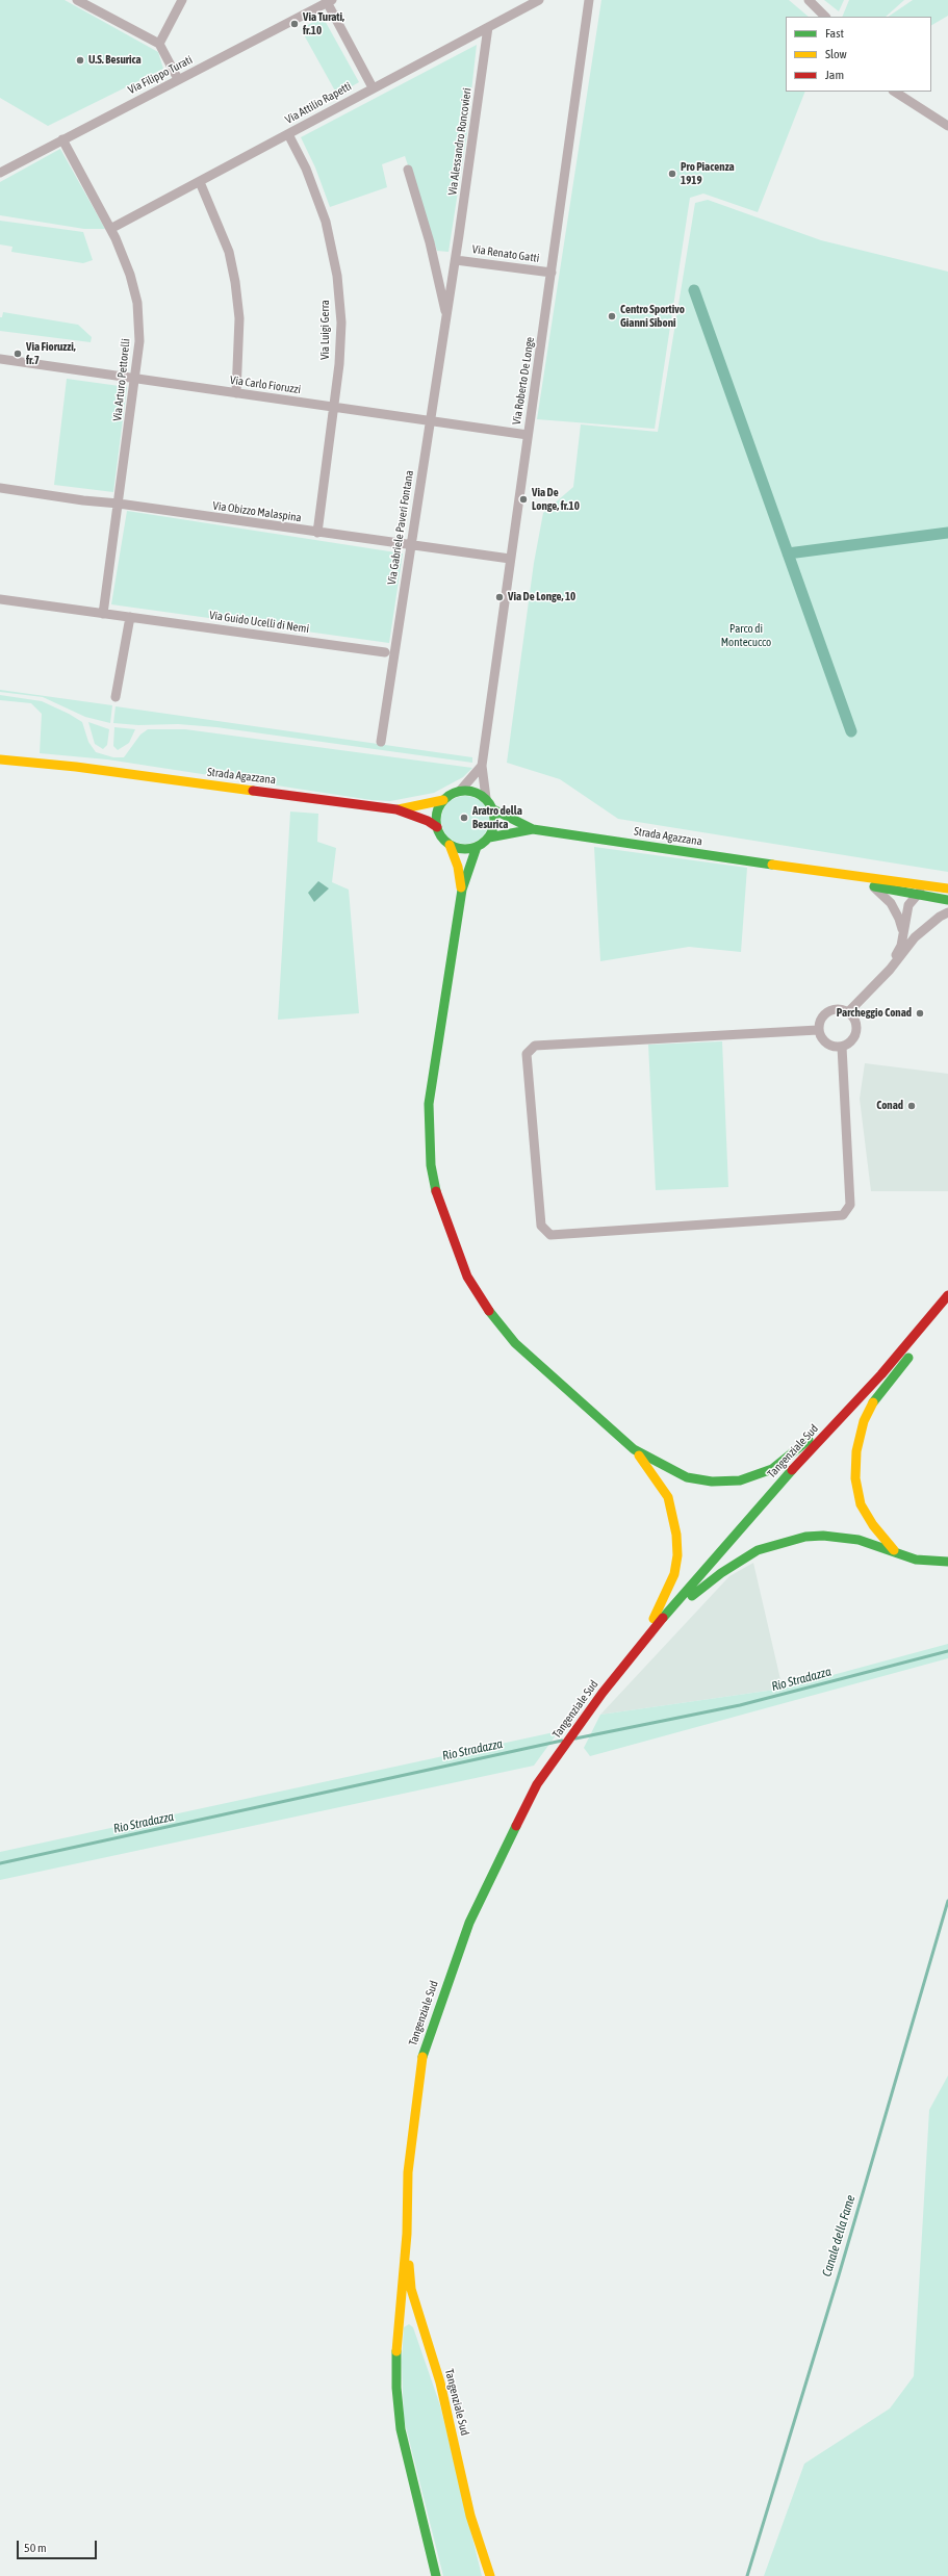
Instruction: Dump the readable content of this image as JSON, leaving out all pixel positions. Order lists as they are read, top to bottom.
{
  "streets": {
    "main road": ["Strada Agazzana", "Tangenziale Sud"],
    "street": [
      "Via Filippo Turati",
      "Via Attilio Rapetti",
      "Via Alessandro Roncovieri",
      "Via Renato Gatti",
      "Via Luigi Gerra",
      "Via Arturo Pettorelli",
      "Via Roberto De Longe",
      "Via Carlo Fioruzzi",
      "Via Obizzo Malaspina",
      "Via Gabriele Paveri Fontana",
      "Via Guido Ucelli di Nemi"
    ]
  },
  "crossings": [
    ["Via Filippo Turati", "Via Arturo Pettorelli"],
    ["Via Attilio Rapetti", "Via Alessandro Roncovieri"],
    ["Via Attilio Rapetti", "Via Luigi Gerra"],
    ["Via Attilio Rapetti", "Via Arturo Pettorelli"],
    ["Via Alessandro Roncovieri", "Via Renato Gatti"],
    ["Via Alessandro Roncovieri", "Via Gabriele Paveri Fontana"],
    ["Via Renato Gatti", "Via Roberto De Longe"],
    ["Via Renato Gatti", "Via Gabriele Paveri Fontana"],
    ["Via Luigi Gerra", "Via Carlo Fioruzzi"],
    ["Via Luigi Gerra", "Via Obizzo Malaspina"],
    ["Via Arturo Pettorelli", "Via Carlo Fioruzzi"],
    ["Via Arturo Pettorelli", "Via Obizzo Malaspina"],
    ["Via Arturo Pettorelli", "Via Guido Ucelli di Nemi"],
    ["Via Roberto De Longe", "Via Carlo Fioruzzi"],
    ["Via Roberto De Longe", "Via Obizzo Malaspina"],
    ["Via Roberto De Longe", "Strada Agazzana"],
    ["Via Carlo Fioruzzi", "Via Gabriele Paveri Fontana"],
    ["Via Obizzo Malaspina", "Via Gabriele Paveri Fontana"]
  ],
  "water": ["Rio Stradazza", "Canale della Fame"],
  "parks": ["Parco di Montecucco"],
  "places": [
    "Via Turati, fr.10",
    "U.S. Besurica",
    "Pro Piacenza 1919",
    "Centro Sportivo Gianni Siboni",
    "Via Fioruzzi, fr.7",
    "Via De Longe, fr.10",
    "Via De Longe, 10",
    "Aratro della Besurica",
    "Parcheggio Conad",
    "Conad"
  ],
  "legend": ["Fast", "Slow", "Jam"],
  "scale_bar": "50 m"
}
